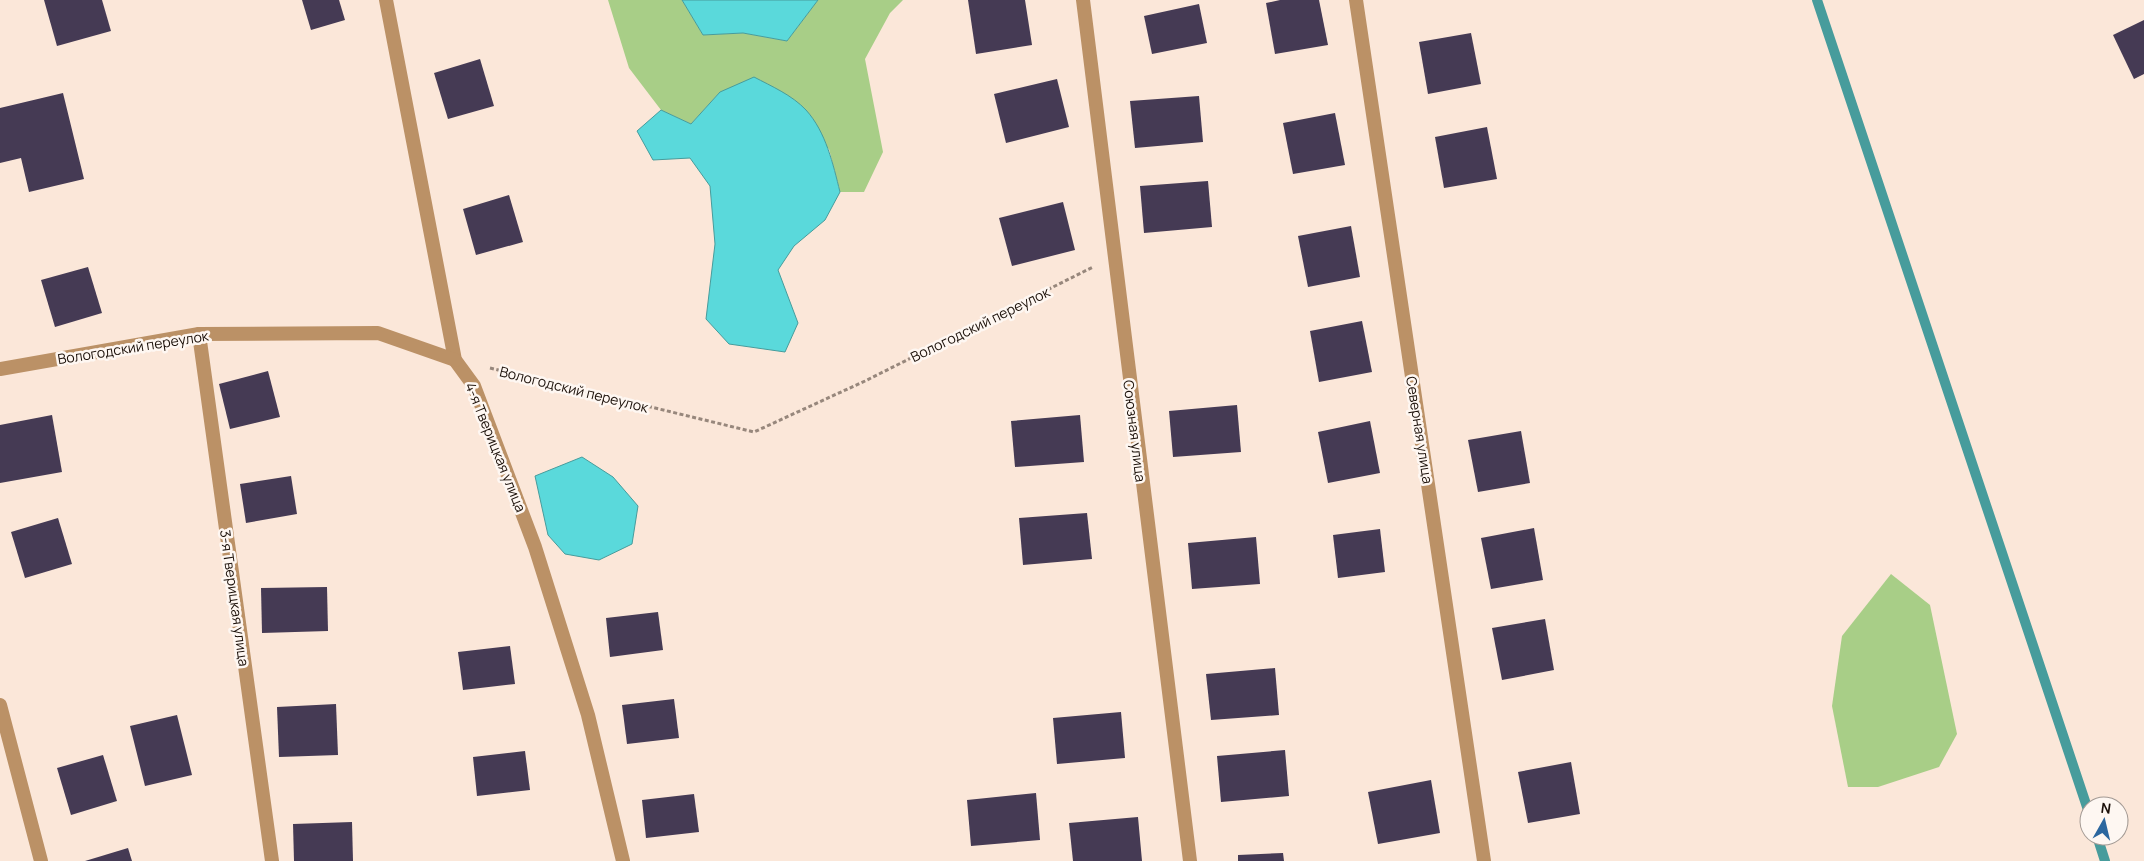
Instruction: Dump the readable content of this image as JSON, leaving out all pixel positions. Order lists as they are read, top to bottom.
{
  "streets": {
    "street": [
      "Вологодский переулок",
      "Северная улица",
      "Союзная улица",
      "4-я Тверицкая улица",
      "3-я Тверицкая улица"
    ]
  },
  "crossings": [
    ["Вологодский переулок", "Союзная улица"],
    ["Вологодский переулок", "4-я Тверицкая улица"],
    ["Вологодский переулок", "3-я Тверицкая улица"]
  ],
  "north": "top"
}
